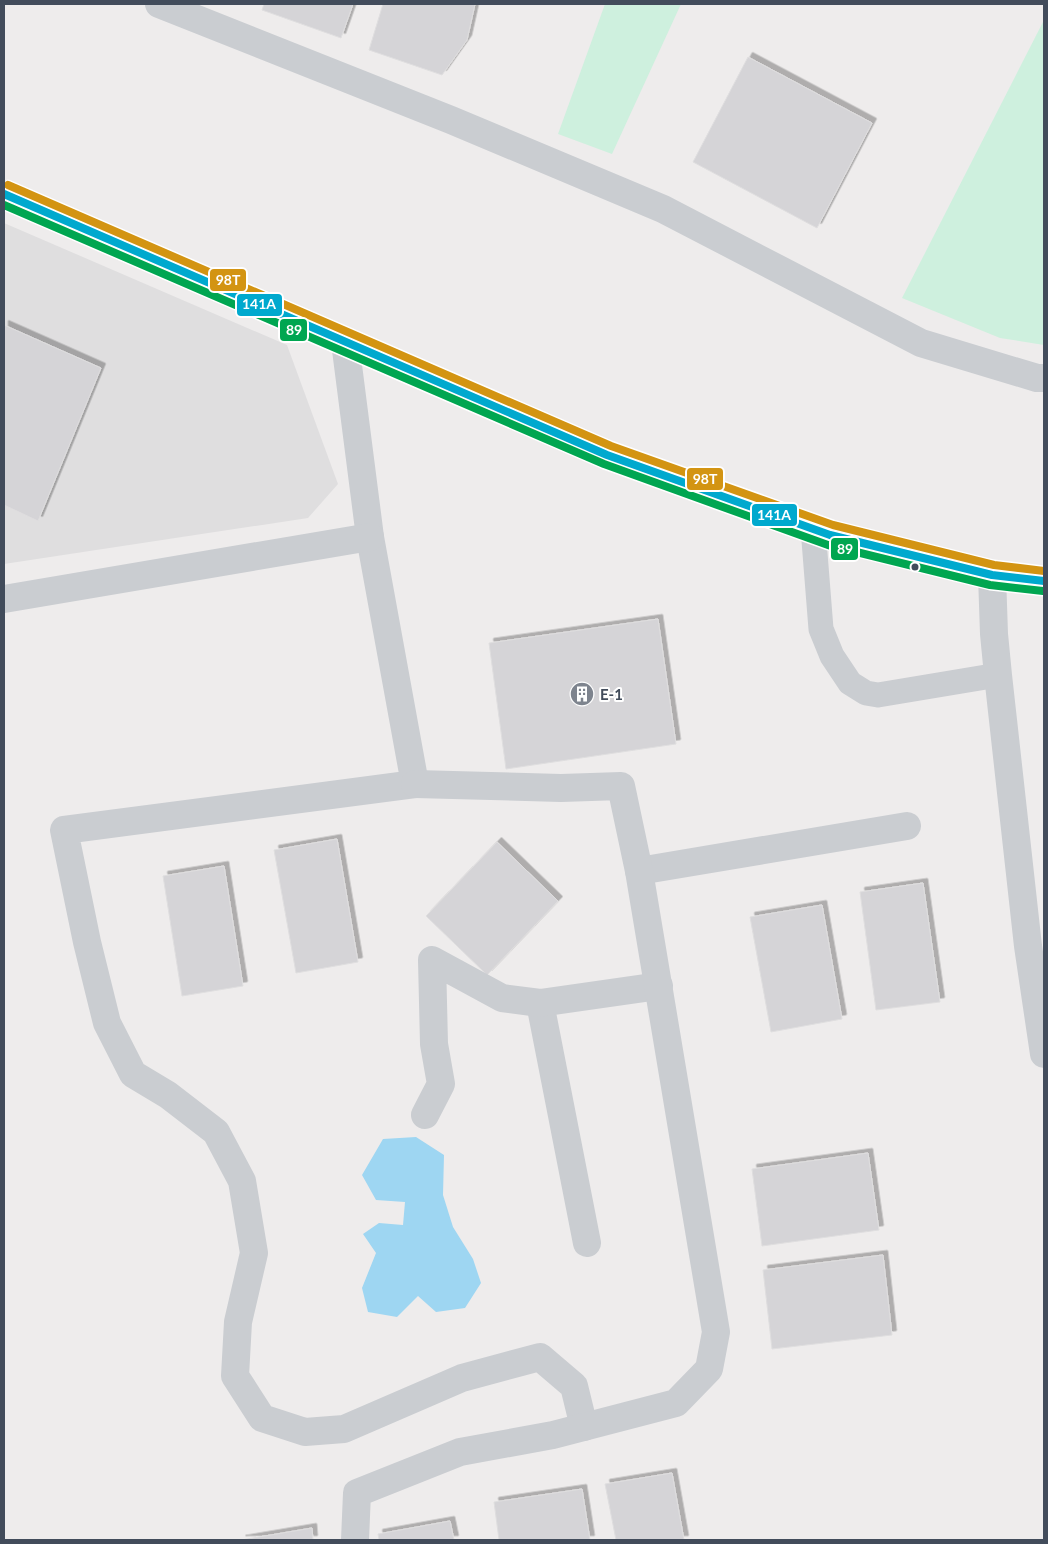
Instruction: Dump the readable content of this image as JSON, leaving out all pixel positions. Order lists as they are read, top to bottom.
{
  "places": {
    "building": ["E-1"]
  },
  "lines": ["transit line 98T", "transit line 141A", "transit line 89"]
}
